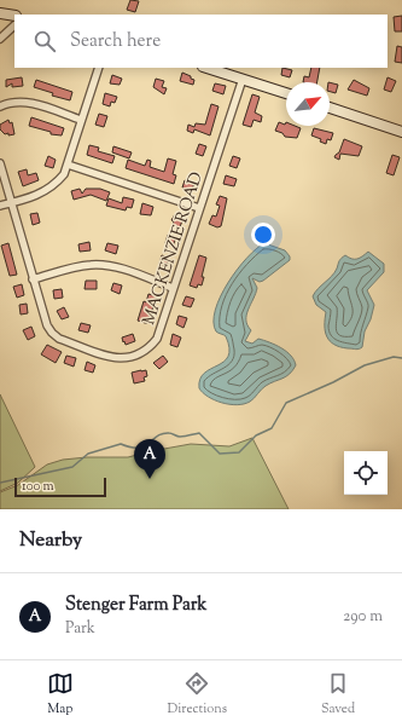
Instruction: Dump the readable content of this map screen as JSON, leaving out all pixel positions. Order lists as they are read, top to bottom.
{
  "streets": {
    "street": ["MACKENZIE ROAD"]
  },
  "scale_bar": "100 m",
  "north": "top right",
  "page": {
    "search": "Search here",
    "pins": "A",
    "scale": "100 m",
    "heading": "Nearby",
    "list": [
      {
        "mark": "A",
        "name": "Stenger Farm Park",
        "note": "Park",
        "value": "290 m"
      }
    ],
    "nav": ["Map", "Directions", "Saved"]
  }
}
